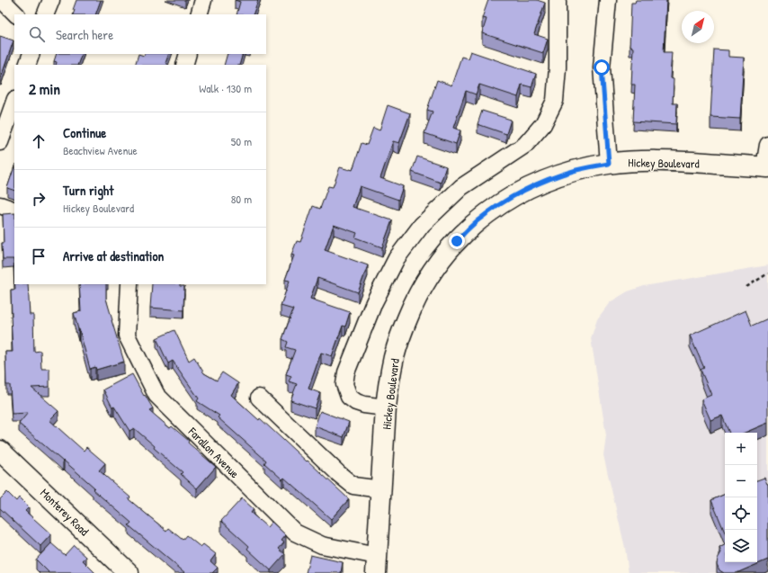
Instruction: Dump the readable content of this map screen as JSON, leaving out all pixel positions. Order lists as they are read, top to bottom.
{
  "streets": {
    "main road": ["Hickey Boulevard", "Monterey Road"],
    "street": ["Farallon Avenue"]
  },
  "crossings": [
    ["Hickey Boulevard", "Farallon Avenue"]
  ],
  "north": "top right",
  "page": {
    "search": "Search here",
    "heading": ["2 min", "Walk · 130 m"],
    "list": [
      ["Continue", "Beachview Avenue", "50 m"],
      ["Turn right", "Hickey Boulevard", "80 m"],
      "Arrive at destination"
    ],
    "map_buttons": ["+", "−"]
  }
}
